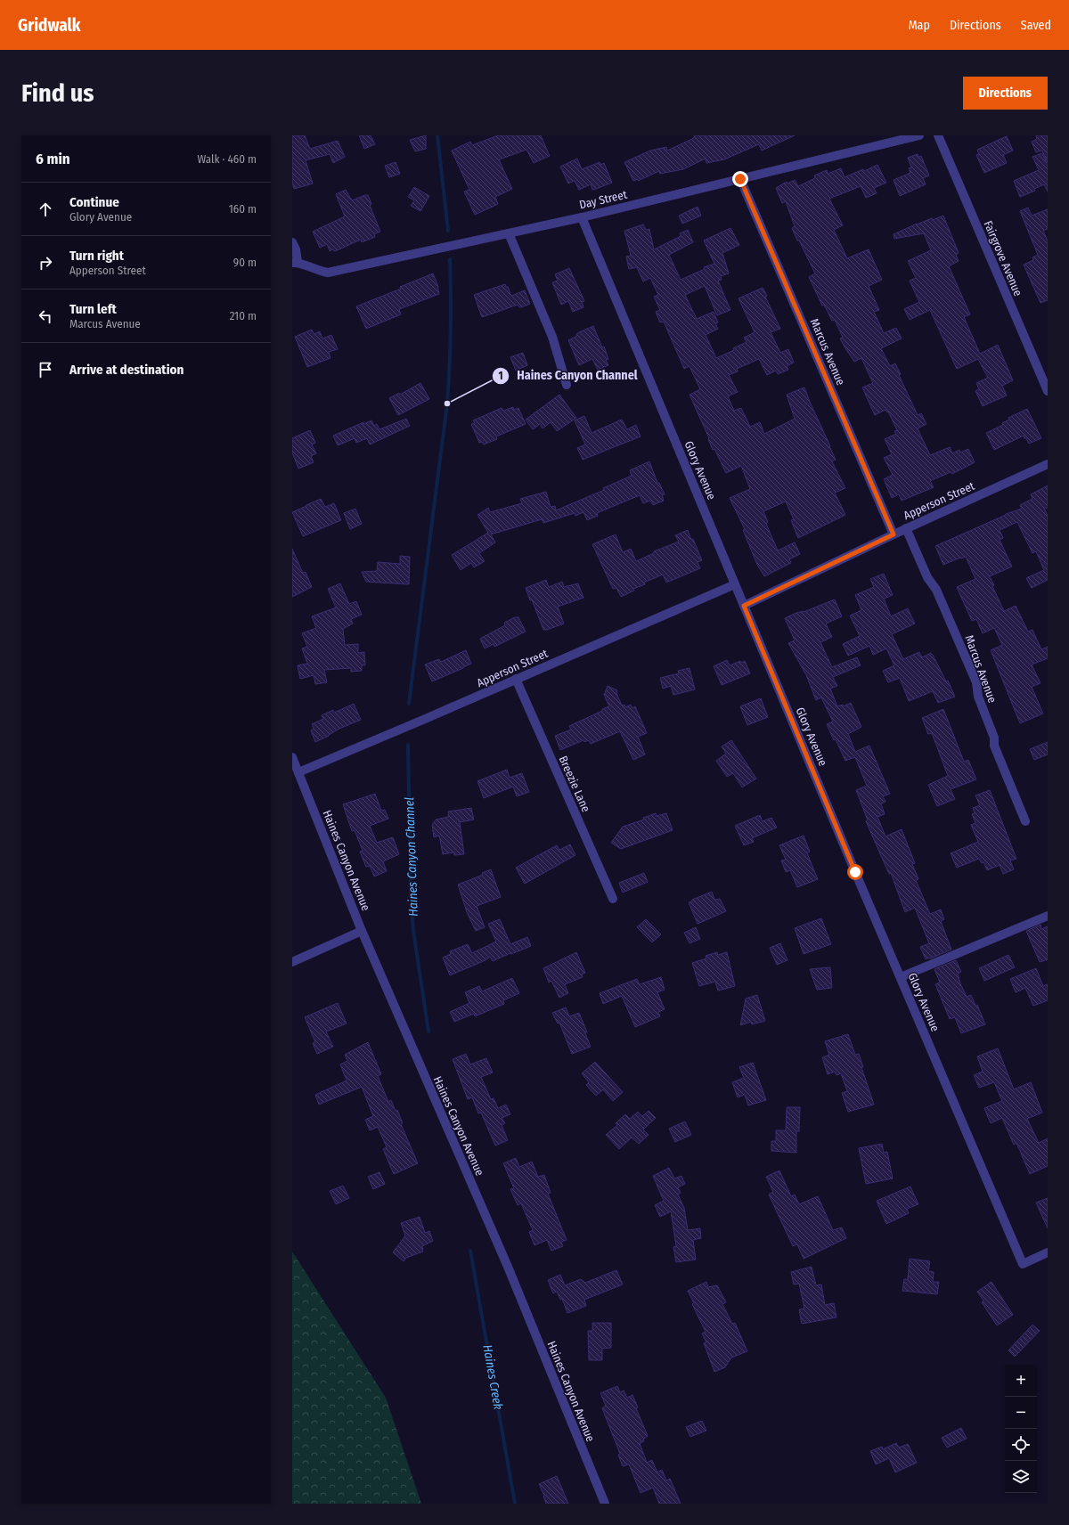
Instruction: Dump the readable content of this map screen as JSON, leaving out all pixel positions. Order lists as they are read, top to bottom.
{
  "streets": {
    "street": [
      "Day Street",
      "Fairgrove Avenue",
      "Marcus Avenue",
      "Glory Avenue",
      "Apperson Street",
      "Breezie Lane",
      "Haines Canyon Avenue"
    ]
  },
  "crossings": [
    ["Day Street", "Marcus Avenue"],
    ["Day Street", "Glory Avenue"],
    ["Marcus Avenue", "Apperson Street"],
    ["Glory Avenue", "Apperson Street"],
    ["Apperson Street", "Breezie Lane"],
    ["Apperson Street", "Haines Canyon Avenue"]
  ],
  "water": ["Haines Canyon Channel", "Haines Creek"],
  "places": ["Haines Canyon Channel"],
  "page": {
    "header": "Gridwalk",
    "nav": ["Map", "Directions", "Saved"],
    "buttons": "Directions",
    "title": "Find us",
    "heading": ["6 min", "Walk · 460 m"],
    "list": [
      ["Continue", "Glory Avenue", "160 m"],
      ["Turn right", "Apperson Street", "90 m"],
      ["Turn left", "Marcus Avenue", "210 m"],
      "Arrive at destination"
    ],
    "map_buttons": ["+", "−"]
  }
}
